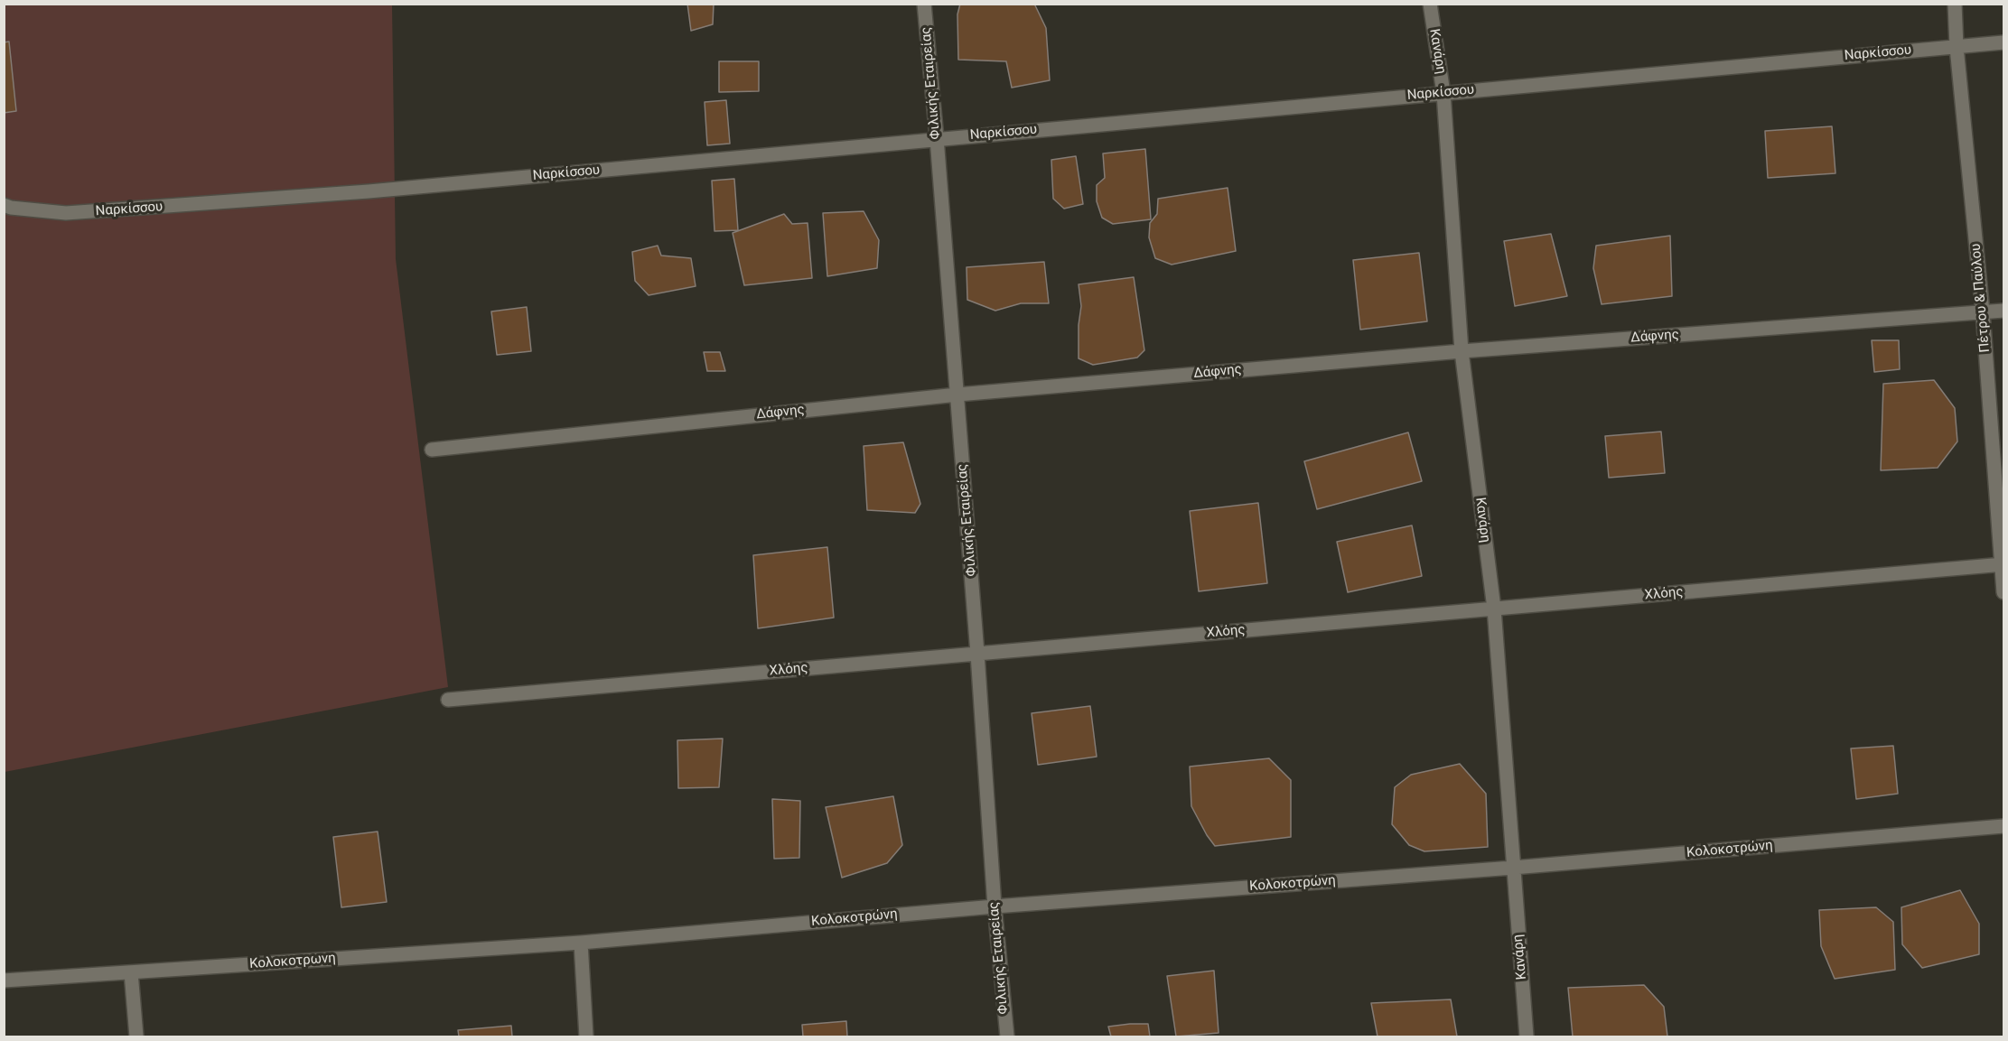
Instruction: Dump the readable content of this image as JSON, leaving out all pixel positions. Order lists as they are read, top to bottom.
{
  "streets": {
    "street": [
      "Κανάρη",
      "Ναρκίσσου",
      "Φιλικής Εταιρείας",
      "Πέτρου & Παύλου",
      "Δάφνης",
      "Χλόης",
      "Κολοκοτρώνη",
      "Κολοκοτρωνη"
    ]
  },
  "crossings": [
    ["Κανάρη", "Ναρκίσσου"],
    ["Κανάρη", "Δάφνης"],
    ["Κανάρη", "Χλόης"],
    ["Κανάρη", "Κολοκοτρώνη"],
    ["Ναρκίσσου", "Φιλικής Εταιρείας"],
    ["Ναρκίσσου", "Πέτρου & Παύλου"],
    ["Φιλικής Εταιρείας", "Δάφνης"],
    ["Φιλικής Εταιρείας", "Χλόης"],
    ["Φιλικής Εταιρείας", "Κολοκοτρώνη"],
    ["Πέτρου & Παύλου", "Δάφνης"],
    ["Πέτρου & Παύλου", "Χλόης"],
    ["Κολοκοτρώνη", "Κολοκοτρωνη"]
  ]
}
